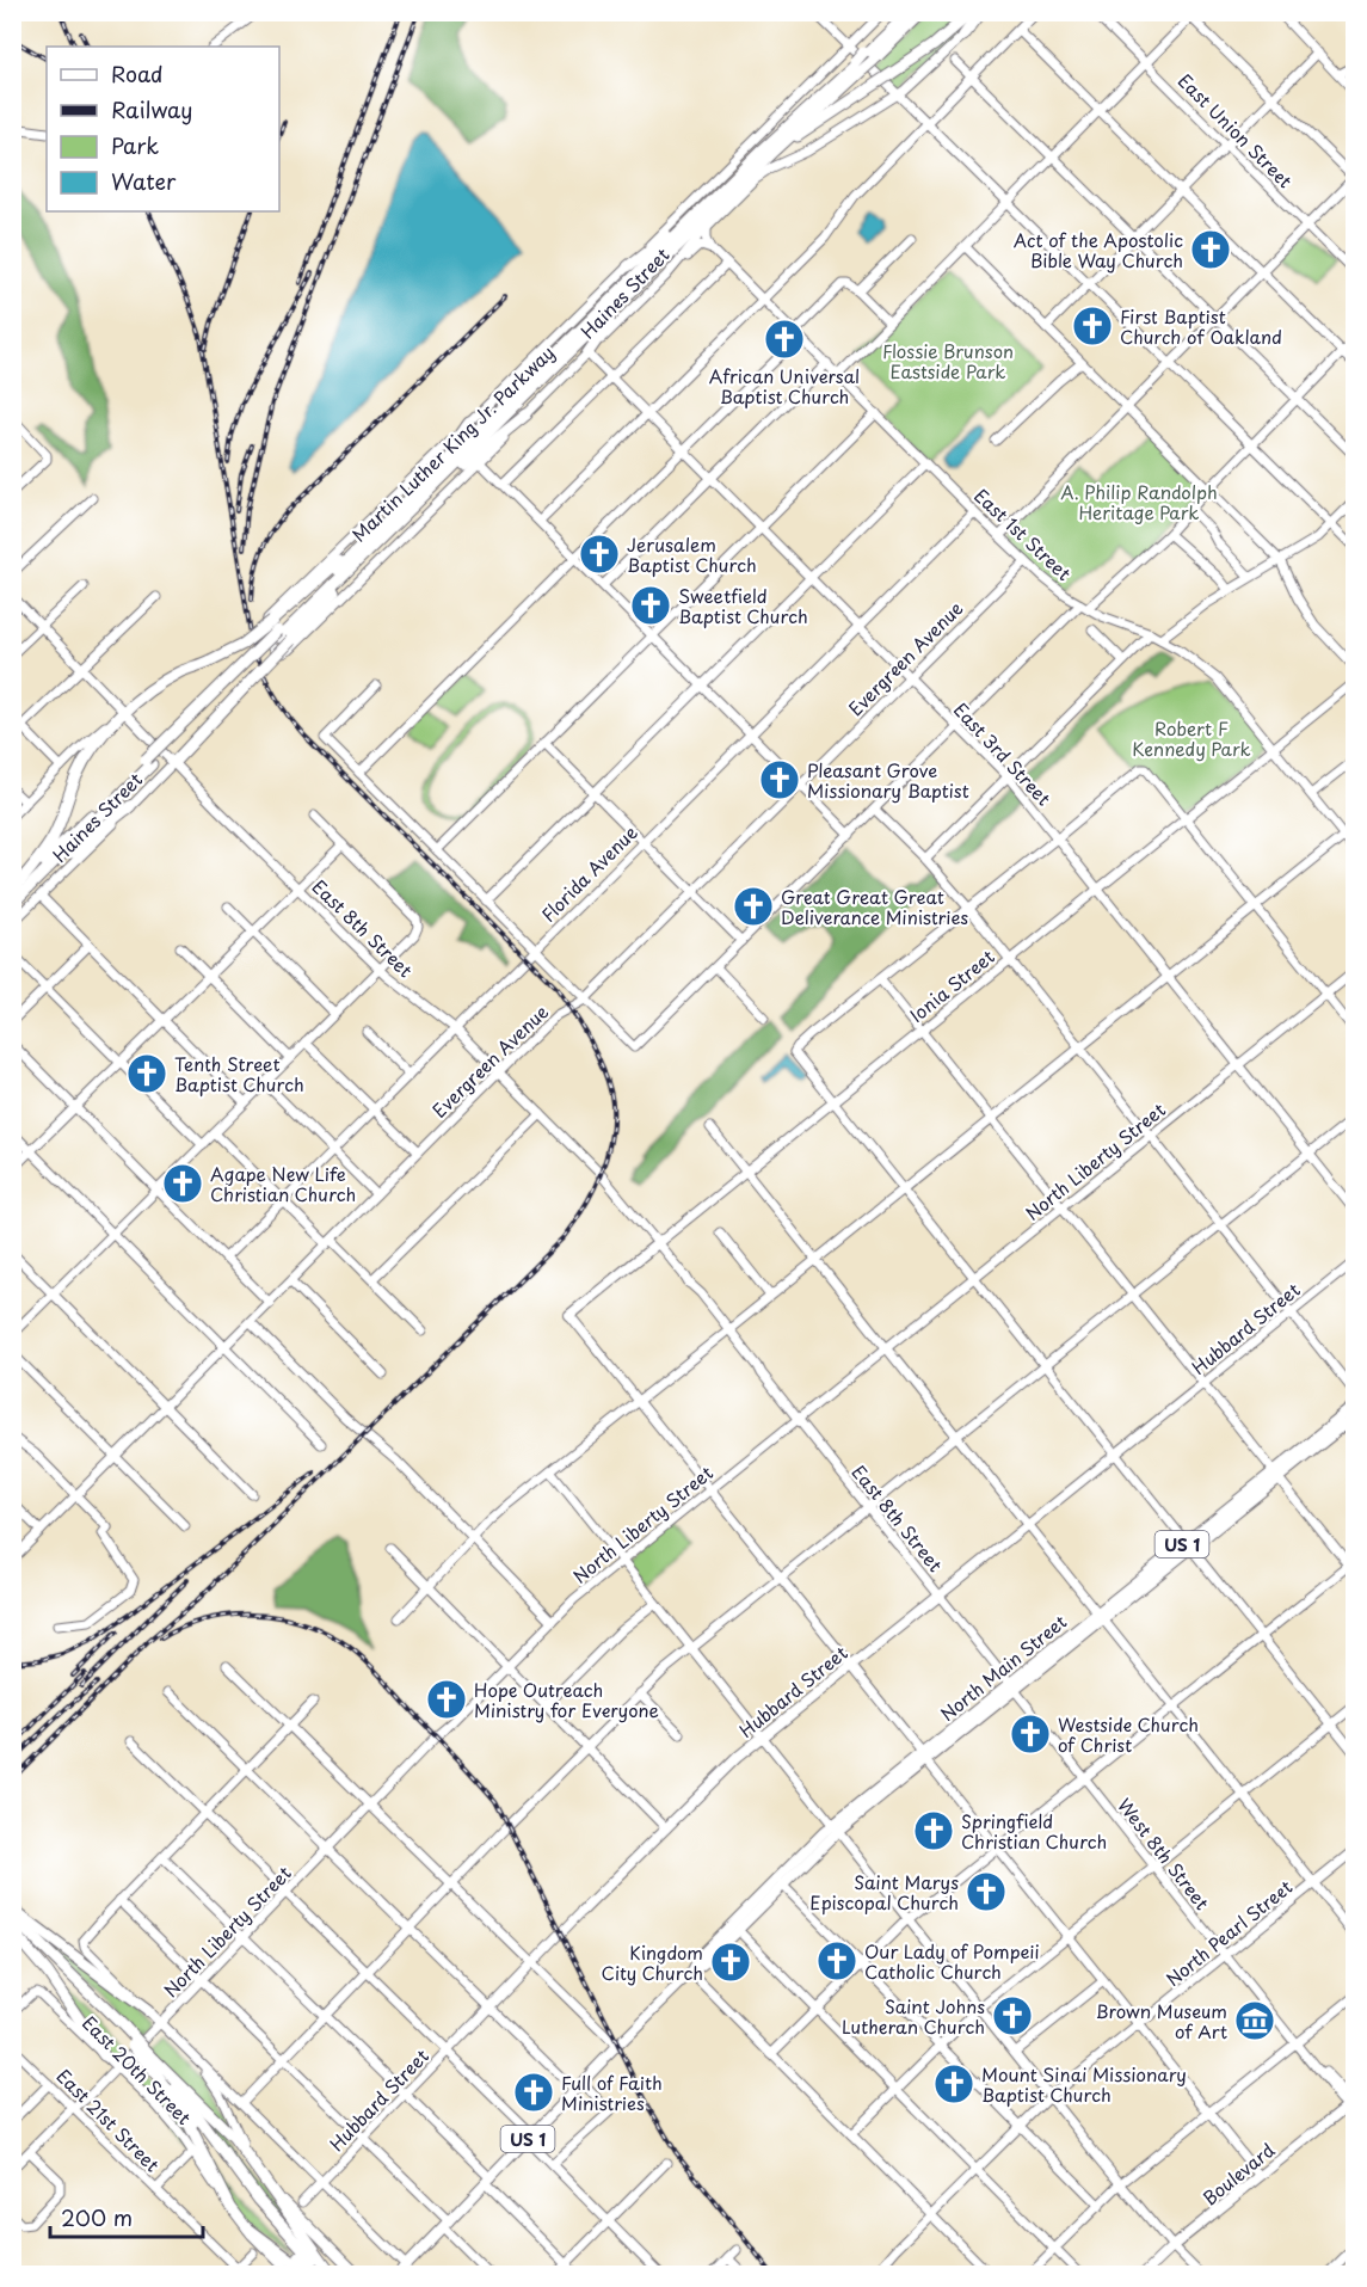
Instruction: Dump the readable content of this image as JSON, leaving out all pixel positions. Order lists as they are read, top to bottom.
{
  "streets": {
    "highway": ["Martin Luther King Jr. Parkway"],
    "main road": [
      "Ionia Street",
      "Hubbard Street",
      "US 1",
      "North Main Street",
      "East 20th Street",
      "Boulevard"
    ],
    "street": [
      "East Union Street",
      "Haines Street",
      "East 1st Street",
      "Evergreen Avenue",
      "East 3rd Street",
      "Florida Avenue",
      "East 8th Street",
      "North Liberty Street",
      "West 8th Street",
      "North Pearl Street",
      "East 21st Street"
    ]
  },
  "crossings": [
    ["Haines Street", "East 3rd Street"],
    ["Haines Street", "East 8th Street"],
    ["East 1st Street", "Evergreen Avenue"],
    ["East 1st Street", "Florida Avenue"],
    ["East 1st Street", "Ionia Street"],
    ["Evergreen Avenue", "East 3rd Street"],
    ["Evergreen Avenue", "East 8th Street"],
    ["East 3rd Street", "Florida Avenue"],
    ["East 3rd Street", "Ionia Street"],
    ["East 3rd Street", "North Liberty Street"],
    ["Florida Avenue", "East 8th Street"],
    ["East 8th Street", "Ionia Street"],
    ["East 8th Street", "North Liberty Street"],
    ["East 8th Street", "Hubbard Street"],
    ["East 8th Street", "North Main Street"],
    ["East 8th Street", "West 8th Street"],
    ["North Liberty Street", "East 20th Street"],
    ["North Liberty Street", "East 21st Street"],
    ["North Main Street", "West 8th Street"],
    ["West 8th Street", "North Pearl Street"],
    ["West 8th Street", "Boulevard"]
  ],
  "parks": ["Flossie Brunson Eastside Park", "A. Philip Randolph Heritage Park", "Robert F Kennedy Park"],
  "places": {
    "church": [
      "Act of the Apostolic Bible Way Church",
      "First Baptist Church of Oakland",
      "African Universal Baptist Church",
      "Jerusalem Baptist Church",
      "Sweetfield Baptist Church",
      "Pleasant Grove Missionary Baptist",
      "Great Great Great Deliverance Ministries",
      "Tenth Street Baptist Church",
      "Agape New Life Christian Church",
      "Hope Outreach Ministry for Everyone",
      "Westside Church of Christ",
      "Springfield Christian Church",
      "Saint Marys Episcopal Church",
      "Our Lady of Pompeii Catholic Church",
      "Kingdom City Church",
      "Saint Johns Lutheran Church",
      "Mount Sinai Missionary Baptist Church",
      "Full of Faith Ministries"
    ],
    "museum": ["Brown Museum of Art"]
  },
  "legend": [
    "Road",
    "Railway",
    "Park",
    "Water"
  ],
  "scale_bar": "200 m"
}
